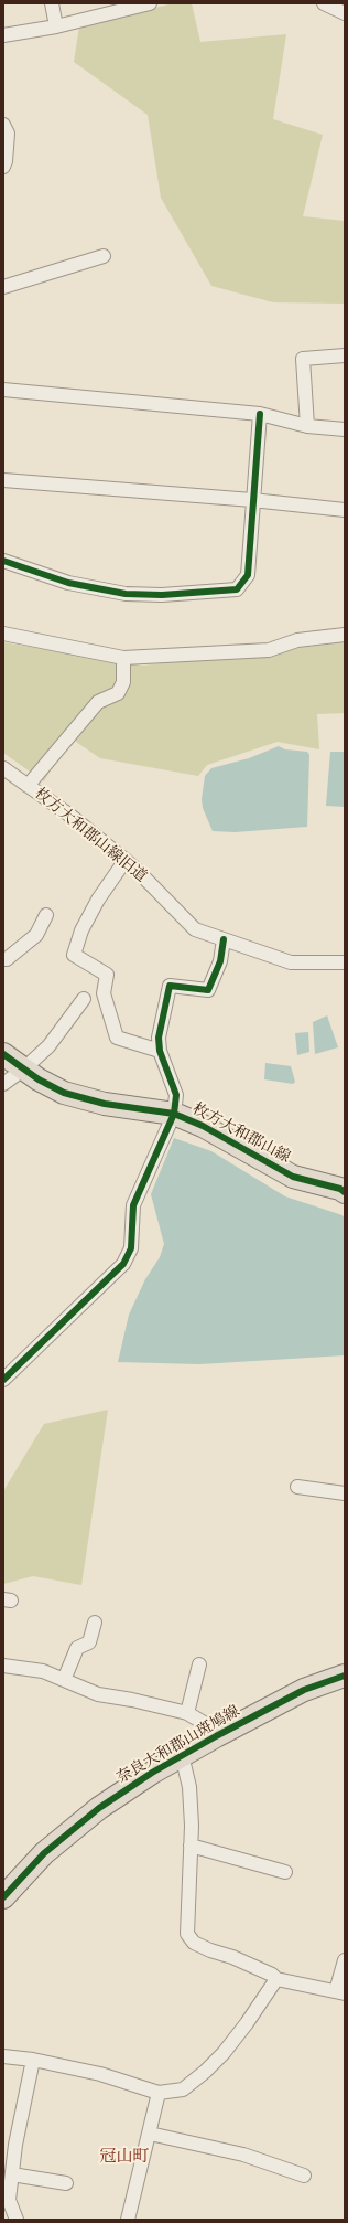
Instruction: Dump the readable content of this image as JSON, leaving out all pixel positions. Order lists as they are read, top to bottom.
{
  "streets": {
    "main road": ["枚方大和郡山線", "奈良大和郡山斑鳩線"],
    "street": ["枚方大和郡山線旧道"]
  },
  "districts": ["冠山町"]
}
